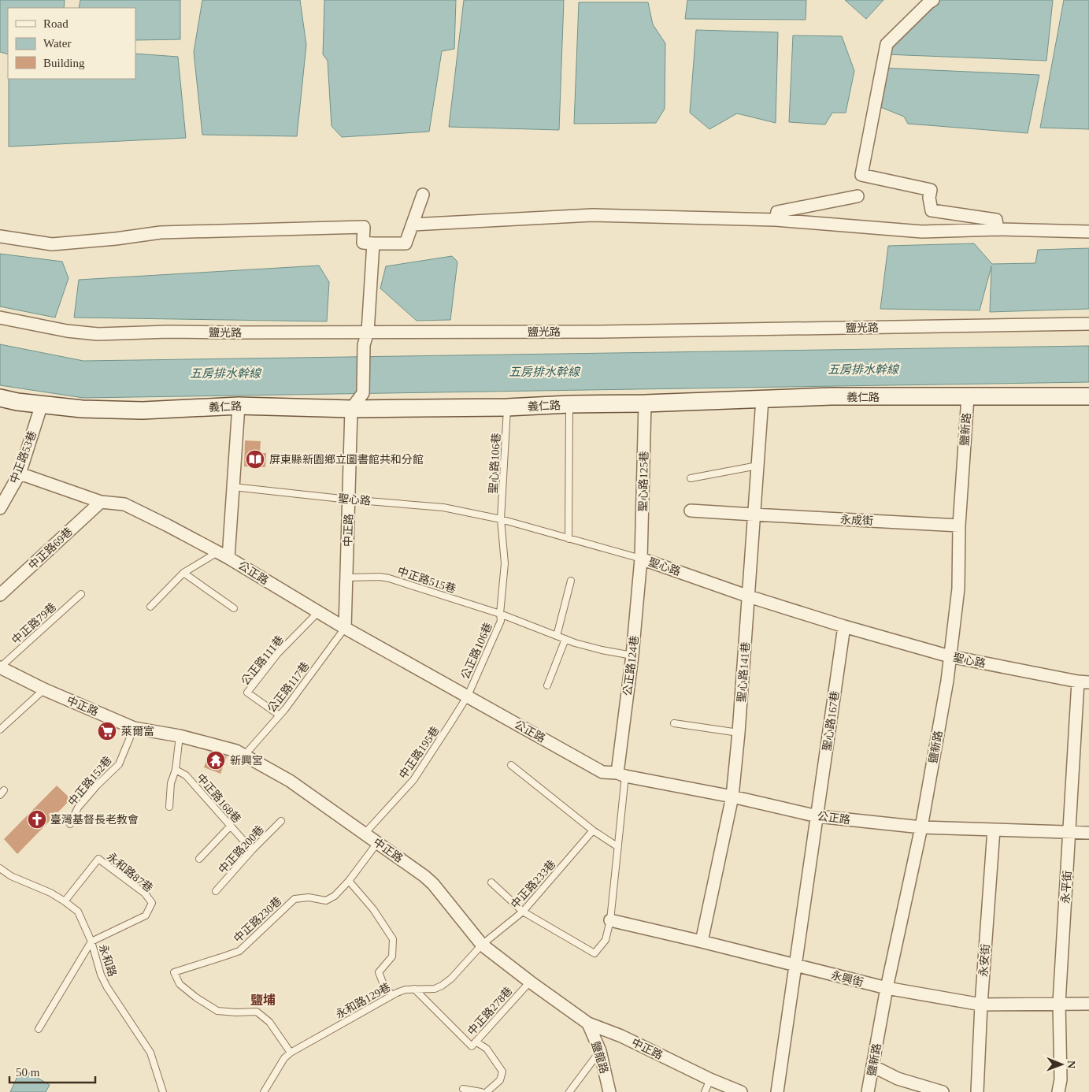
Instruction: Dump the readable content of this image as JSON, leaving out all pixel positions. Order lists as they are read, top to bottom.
{
  "streets": {
    "street": [
      "鹽光路",
      "義仁路",
      "鹽新路",
      "中正路53巷",
      "聖心路125巷",
      "聖心路",
      "永成街",
      "中正路",
      "中正路69巷",
      "公正路",
      "公正路124巷",
      "聖心路141巷",
      "聖心路167巷",
      "永平街",
      "永安街",
      "永興街",
      "鹽龍路"
    ],
    "lane": [
      "聖心路106巷",
      "中正路515巷",
      "中正路79巷",
      "公正路106巷",
      "公正路111巷",
      "公正路117巷",
      "中正路195巷",
      "中正路152巷",
      "中正路168巷",
      "中正路200巷",
      "永和路87巷",
      "中正路233巷",
      "中正路230巷",
      "永和路",
      "永和路129巷",
      "中正路278巷"
    ]
  },
  "crossings": [
    ["義仁路", "鹽新路"],
    ["義仁路", "中正路53巷"],
    ["義仁路", "聖心路106巷"],
    ["義仁路", "聖心路125巷"],
    ["義仁路", "中正路"],
    ["義仁路", "聖心路141巷"],
    ["鹽新路", "聖心路"],
    ["鹽新路", "永成街"],
    ["鹽新路", "公正路"],
    ["鹽新路", "永興街"],
    ["中正路53巷", "公正路"],
    ["聖心路106巷", "聖心路"],
    ["聖心路106巷", "中正路515巷"],
    ["聖心路106巷", "公正路106巷"],
    ["聖心路125巷", "聖心路"],
    ["聖心路125巷", "公正路124巷"],
    ["聖心路", "中正路"],
    ["聖心路", "公正路124巷"],
    ["聖心路", "聖心路141巷"],
    ["聖心路", "聖心路167巷"],
    ["聖心路", "永平街"],
    ["永成街", "聖心路141巷"],
    ["中正路", "公正路"],
    ["中正路", "中正路515巷"],
    ["中正路", "中正路79巷"],
    ["中正路", "公正路117巷"],
    ["中正路", "中正路195巷"],
    ["中正路", "中正路152巷"],
    ["中正路", "中正路233巷"],
    ["中正路", "中正路230巷"],
    ["中正路", "永和路129巷"],
    ["中正路", "中正路278巷"],
    ["中正路", "鹽龍路"],
    ["中正路69巷", "公正路"],
    ["公正路", "公正路106巷"],
    ["公正路", "公正路111巷"],
    ["公正路", "公正路124巷"],
    ["公正路", "聖心路141巷"],
    ["公正路", "公正路117巷"],
    ["公正路", "聖心路167巷"],
    ["公正路", "中正路195巷"],
    ["公正路", "永平街"],
    ["公正路", "永安街"],
    ["中正路515巷", "公正路106巷"],
    ["中正路515巷", "公正路124巷"],
    ["公正路106巷", "中正路195巷"],
    ["公正路111巷", "公正路117巷"],
    ["聖心路141巷", "永興街"],
    ["聖心路167巷", "永興街"],
    ["中正路168巷", "中正路200巷"],
    ["永和路87巷", "永和路"],
    ["中正路233巷", "永和路129巷"],
    ["永平街", "永興街"],
    ["中正路230巷", "永和路129巷"],
    ["永安街", "永興街"],
    ["永和路129巷", "中正路278巷"]
  ],
  "districts": ["鹽埔"],
  "water": ["五房排水幹線"],
  "places": {
    "library": ["屏東縣新園鄉立圖書館共和分館"],
    "supermarket": ["萊爾富"],
    "temple": ["新興宮"],
    "church": ["臺灣基督長老教會"]
  },
  "legend": ["Road", "Water", "Building"],
  "scale_bar": "50 m",
  "north": "right"
}
